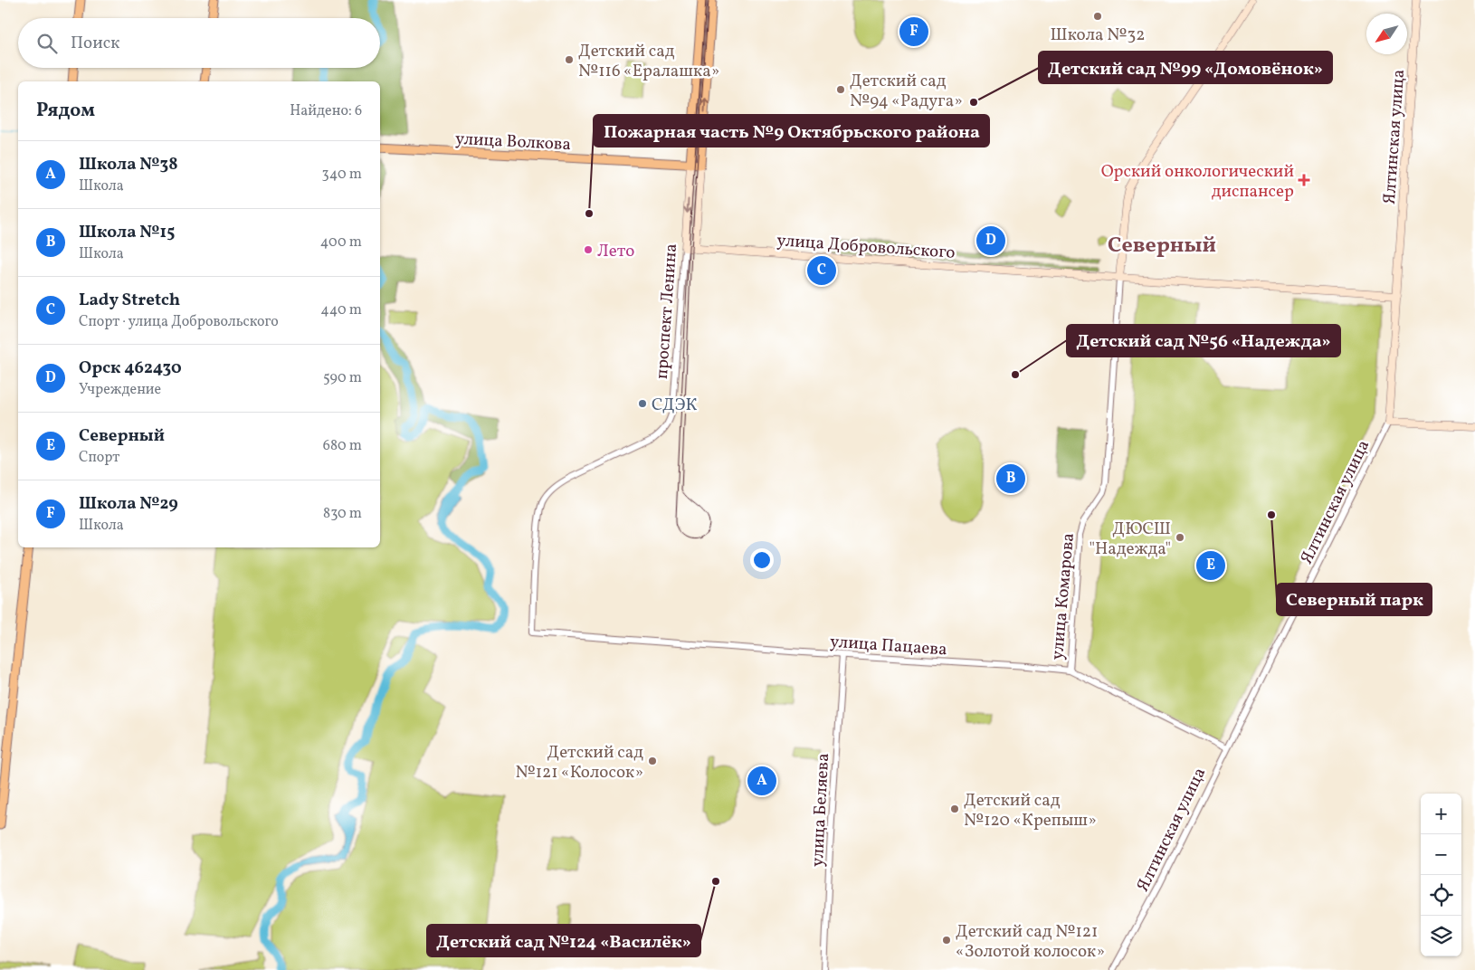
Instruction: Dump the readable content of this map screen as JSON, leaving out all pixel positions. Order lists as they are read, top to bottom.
{
  "streets": {
    "main road": [
      "Ялтинская улица",
      "улица Волкова",
      "улица Добровольского",
      "проспект Ленина",
      "улица Комарова"
    ],
    "street": ["улица Пацаева", "улица Беляева"]
  },
  "crossings": [
    ["Ялтинская улица", "улица Добровольского"],
    ["Ялтинская улица", "улица Пацаева"],
    ["улица Волкова", "проспект Ленина"],
    ["улица Добровольского", "проспект Ленина"],
    ["улица Добровольского", "улица Комарова"],
    ["проспект Ленина", "улица Пацаева"],
    ["улица Комарова", "улица Пацаева"],
    ["улица Пацаева", "улица Беляева"]
  ],
  "districts": ["Северный"],
  "places": {
    "other": [
      "Школа №32",
      "Детский сад №116 «Ералашка»",
      "Детский сад №94 «Радуга»",
      "Детский сад №99 «Домовёнок»",
      "Пожарная часть №9 Октябрьского района",
      "Лето",
      "Детский сад №56 «Надежда»",
      "СДЭК",
      "Северный парк",
      "ДЮСШ \"Надежда\"",
      "Детский сад №121 «Колосок»",
      "Детский сад №120 «Крепыш»",
      "Детский сад №124 «Василёк»",
      "Детский сад №121 «Золотой колосок»"
    ],
    "health": ["Орский онкологический диспансер"]
  },
  "north": "bottom left",
  "page": {
    "pins": [
      "F",
      "D",
      "C",
      "B",
      "E",
      "A"
    ],
    "search": "Поиск",
    "heading": ["Рядом", "Найдено: 6"],
    "list": [
      {
        "mark": "A",
        "name": "Школа №38",
        "note": "Школа",
        "value": "340 m"
      },
      {
        "mark": "B",
        "name": "Школа №15",
        "note": "Школа",
        "value": "400 m"
      },
      {
        "mark": "C",
        "name": "Lady Stretch",
        "note": "Спорт · улица Добровольского",
        "value": "440 m"
      },
      {
        "mark": "D",
        "name": "Орск 462430",
        "note": "Учреждение",
        "value": "590 m"
      },
      {
        "mark": "E",
        "name": "Северный",
        "note": "Спорт",
        "value": "680 m"
      },
      {
        "mark": "F",
        "name": "Школа №29",
        "note": "Школа",
        "value": "830 m"
      }
    ],
    "map_buttons": ["+", "−"]
  }
}
